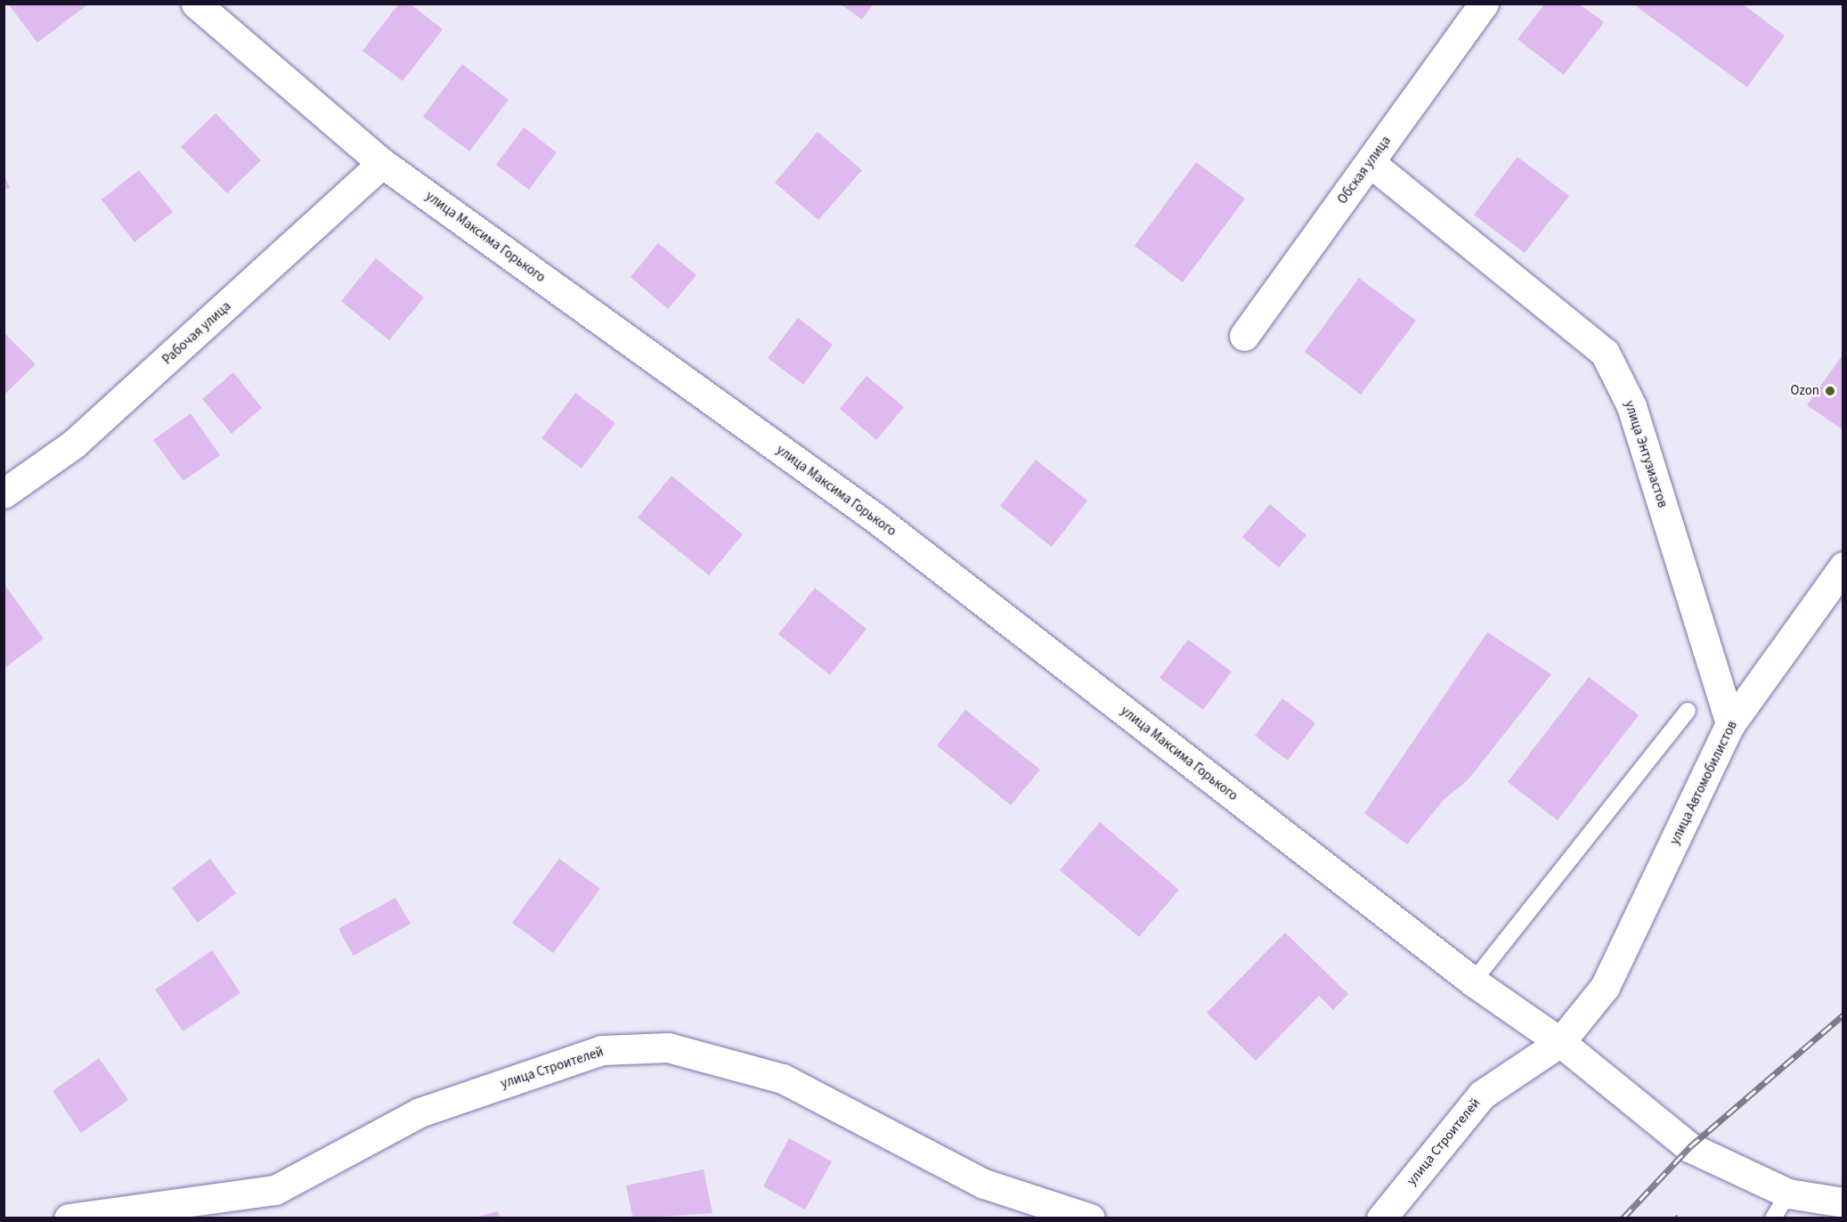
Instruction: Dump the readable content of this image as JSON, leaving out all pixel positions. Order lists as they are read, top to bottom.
{
  "streets": {
    "street": [
      "Обская улица",
      "улица Максима Горького",
      "Рабочая улица",
      "улица Энтузиастов",
      "улица Автомобилистов",
      "улица Строителей"
    ]
  },
  "crossings": [
    ["Обская улица", "улица Энтузиастов"],
    ["улица Максима Горького", "Рабочая улица"],
    ["улица Максима Горького", "улица Строителей"],
    ["улица Энтузиастов", "улица Автомобилистов"],
    ["улица Автомобилистов", "улица Строителей"]
  ],
  "places": ["Ozon"]
}
